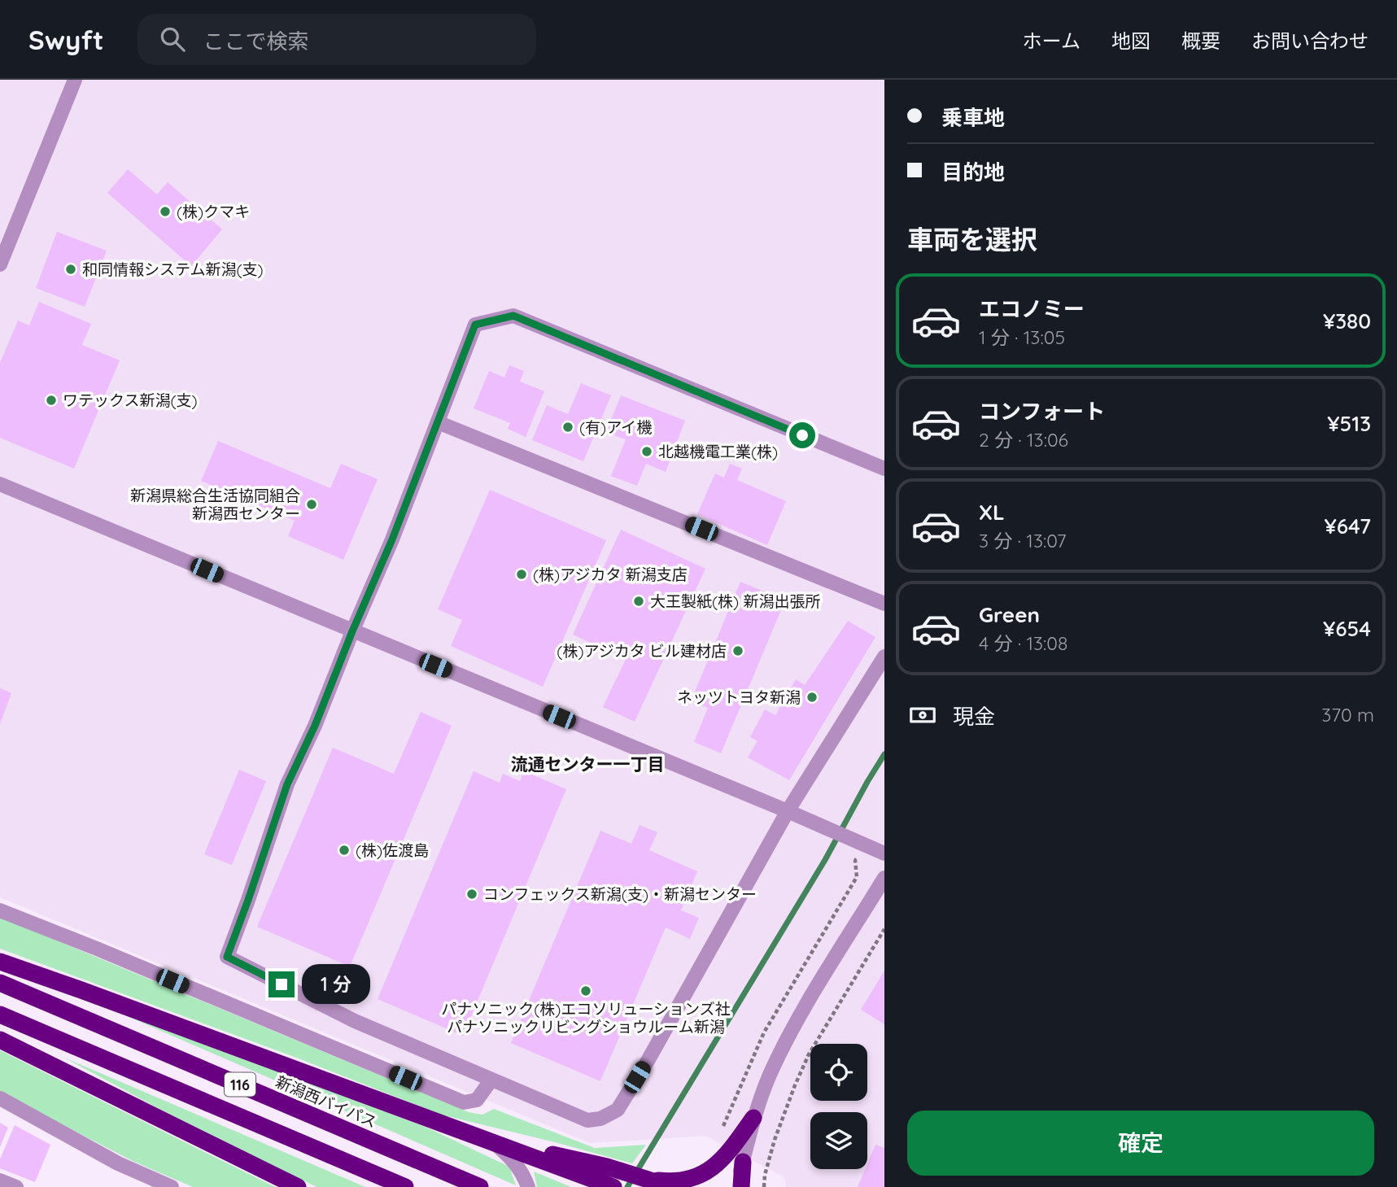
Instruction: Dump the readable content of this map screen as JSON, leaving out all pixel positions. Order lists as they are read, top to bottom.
{
  "streets": {
    "highway": ["116", "新潟西バイパス"]
  },
  "districts": ["流通センター一丁目"],
  "places": [
    "(株)クマキ",
    "和同情報システム新潟(支)",
    "ワテックス新潟(支)",
    "(有)アイ機",
    "北越機電工業(株)",
    "新潟県総合生活協同組合 新潟西センター",
    "(株)アジカタ 新潟支店",
    "大王製紙(株) 新潟出張所",
    "(株)アジカタ ビル建材店",
    "ネッツトヨタ新潟",
    "(株)佐渡島",
    "コンフェックス新潟(支)・新潟センター",
    "パナソニック(株)エコソリューションズ社 パナソニックリビングショウルーム新潟"
  ],
  "page": {
    "header": "Swyft",
    "search": "ここで検索",
    "nav": [
      "ホーム",
      "地図",
      "概要",
      "お問い合わせ"
    ],
    "banner": ["乗車地", "目的地"],
    "heading": "車両を選択",
    "list": [
      {
        "name": "エコノミー",
        "note": "1 分 · 13:05",
        "value": "¥380"
      },
      {
        "name": "コンフォート",
        "note": "2 分 · 13:06",
        "value": "¥513"
      },
      {
        "name": "XL",
        "note": "3 分 · 13:07",
        "value": "¥647"
      },
      {
        "name": "Green",
        "note": "4 分 · 13:08",
        "value": "¥654"
      }
    ],
    "pay": ["現金", "370 m"],
    "bubble": "1 分",
    "buttons": "確定"
  }
}
